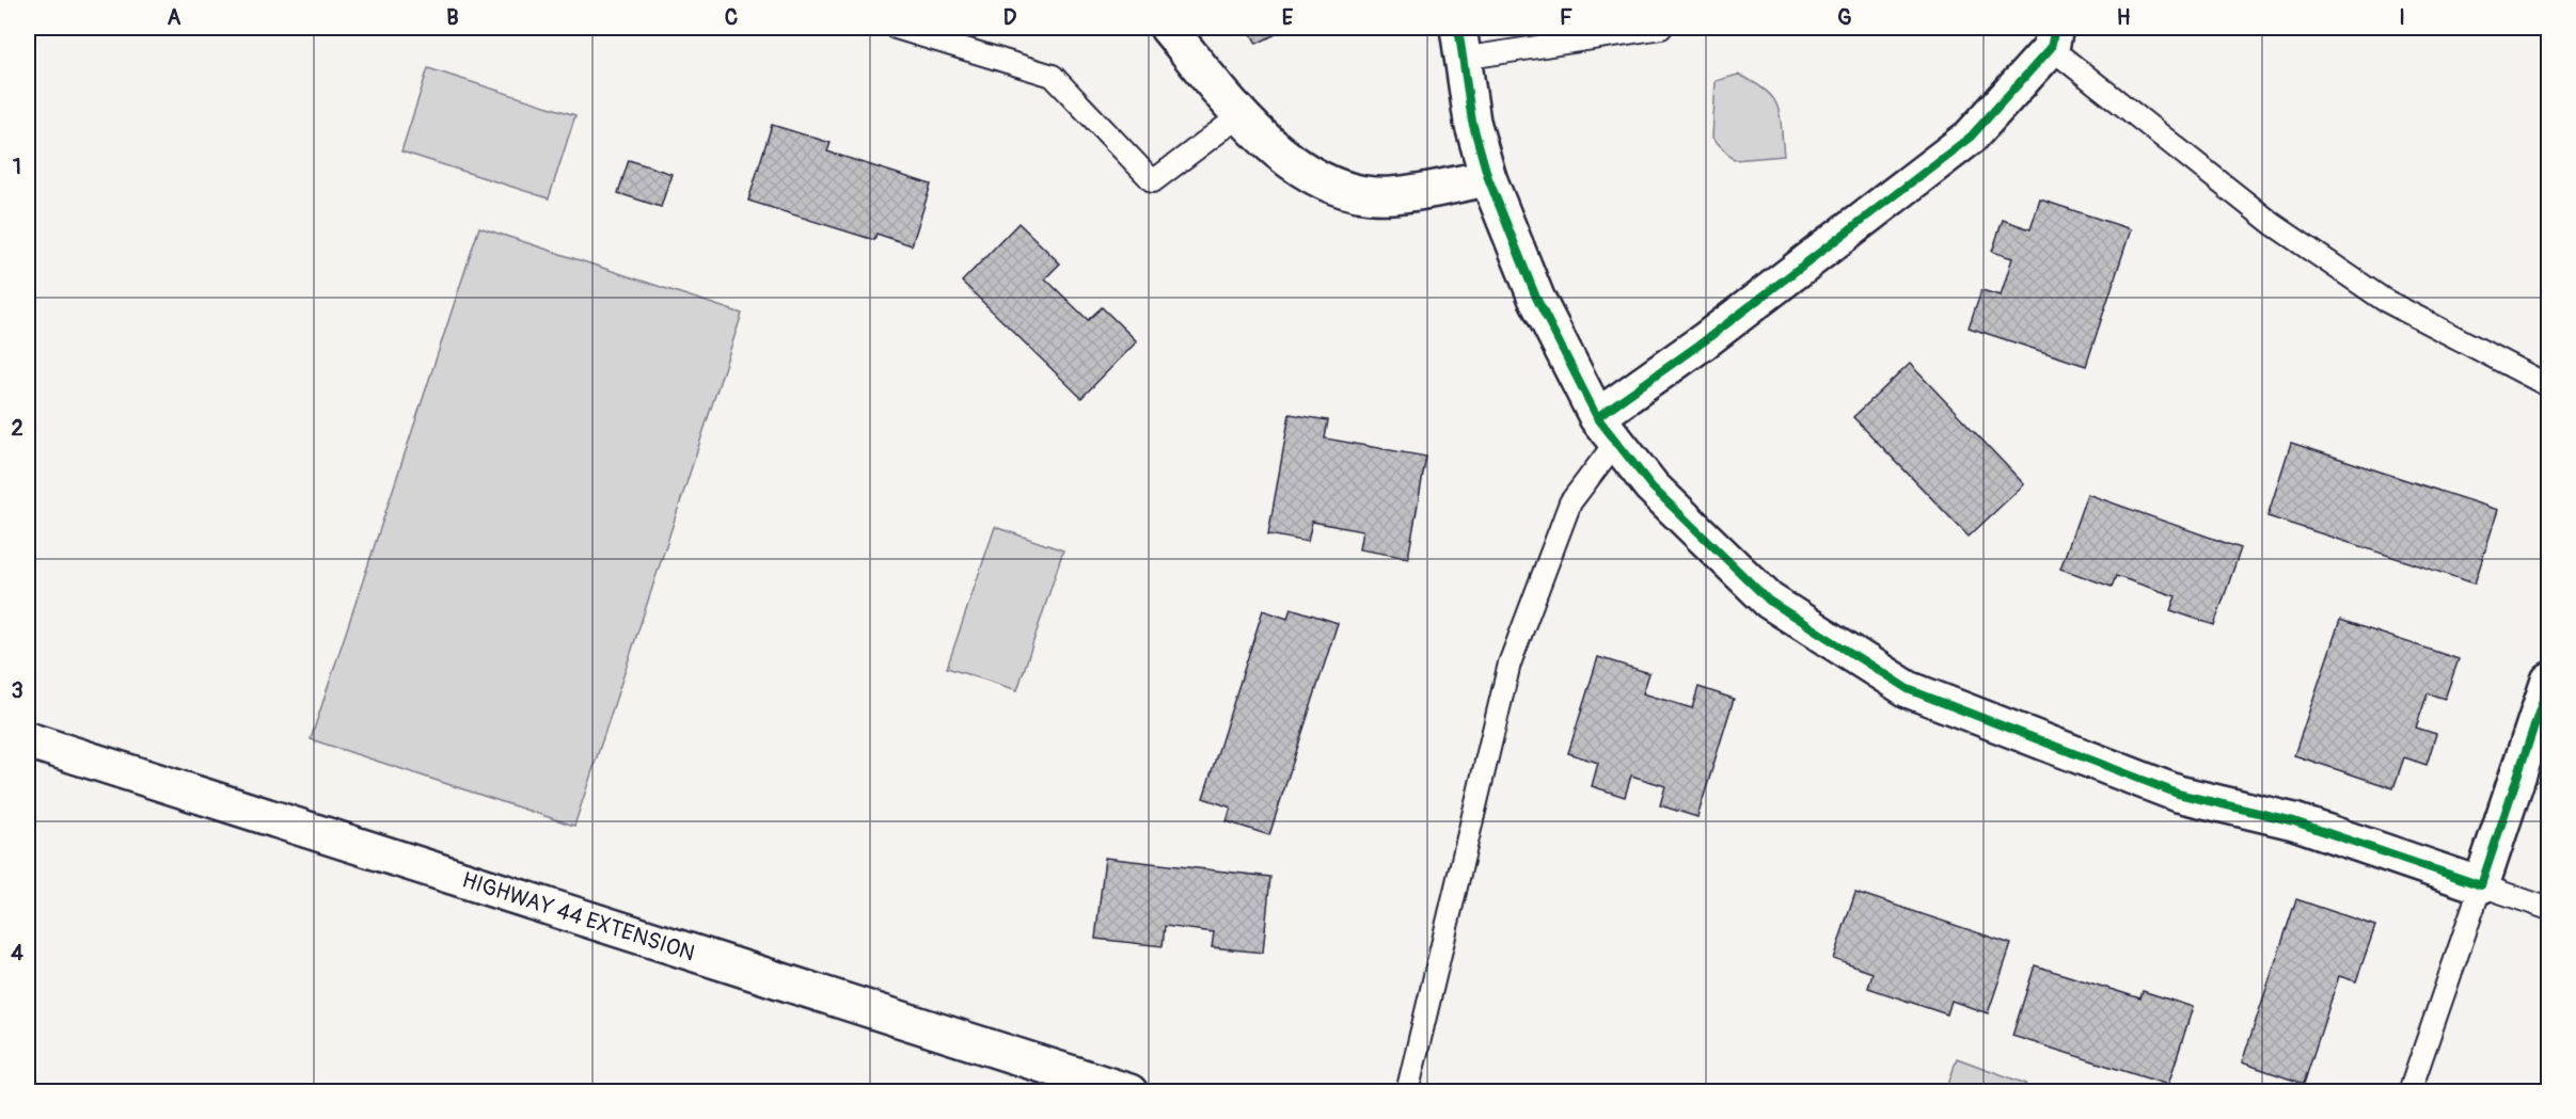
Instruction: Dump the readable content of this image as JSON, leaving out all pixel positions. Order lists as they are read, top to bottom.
{
  "streets": {
    "street": ["HIGHWAY 44 EXTENSION"]
  },
  "grid": {
    "columns": [
      "A",
      "B",
      "C",
      "D",
      "E",
      "F",
      "G",
      "H",
      "I"
    ],
    "rows": [
      "1",
      "2",
      "3",
      "4"
    ]
  }
}
